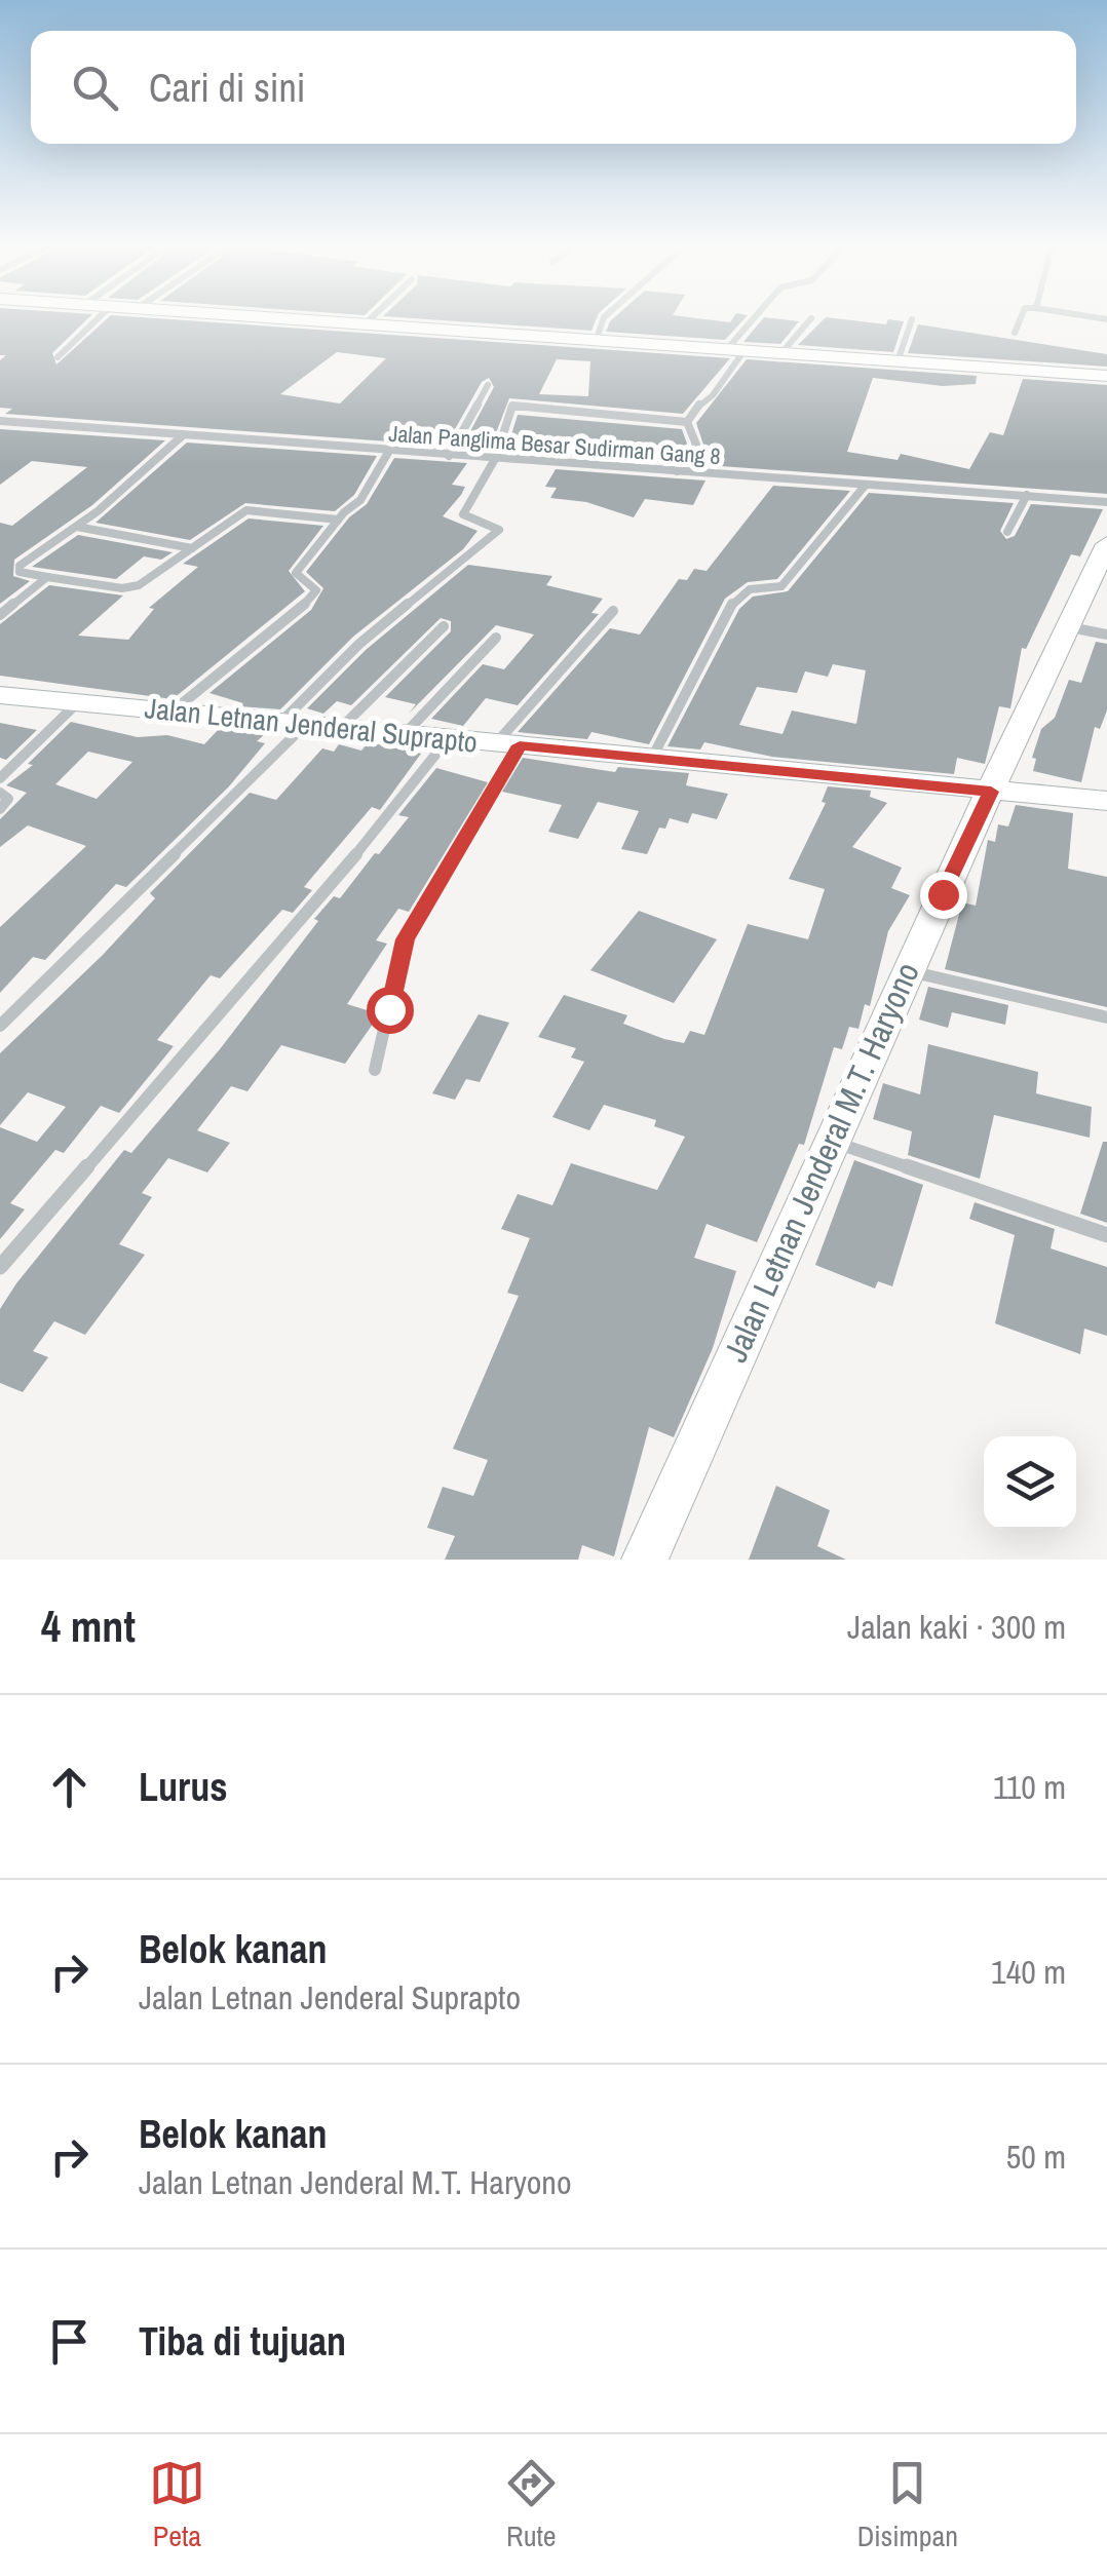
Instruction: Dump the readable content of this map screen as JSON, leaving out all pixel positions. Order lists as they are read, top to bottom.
{
  "streets": {
    "main road": ["Jalan Letnan Jenderal Suprapto", "Jalan Letnan Jenderal M.T. Haryono"],
    "street": ["Jalan Panglima Besar Sudirman Gang 8"]
  },
  "crossings": [
    ["Jalan Letnan Jenderal Suprapto", "Jalan Letnan Jenderal M.T. Haryono"]
  ],
  "page": {
    "search": "Cari di sini",
    "heading": ["4 mnt", "Jalan kaki · 300 m"],
    "list": [
      ["Lurus", "110 m"],
      ["Belok kanan", "Jalan Letnan Jenderal Suprapto", "140 m"],
      ["Belok kanan", "Jalan Letnan Jenderal M.T. Haryono", "50 m"],
      "Tiba di tujuan"
    ],
    "nav": ["Peta", "Rute", "Disimpan"]
  }
}
